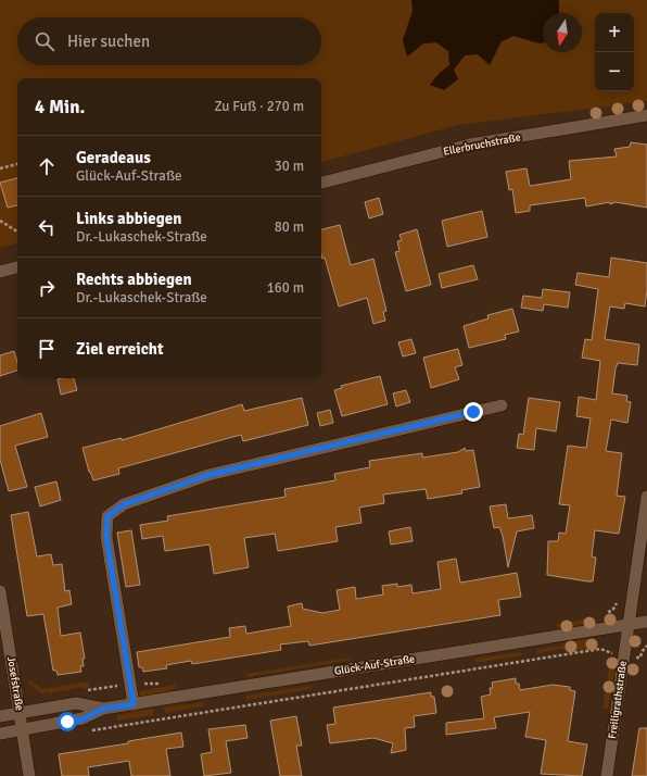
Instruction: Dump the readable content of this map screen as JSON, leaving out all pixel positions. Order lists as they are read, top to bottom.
{
  "streets": {
    "street": [
      "Ellerbruchstraße",
      "Glück-Auf-Straße",
      "Josefstraße",
      "Freiligrathstraße"
    ]
  },
  "crossings": [
    ["Glück-Auf-Straße", "Josefstraße"],
    ["Glück-Auf-Straße", "Freiligrathstraße"]
  ],
  "north": "bottom",
  "page": {
    "map_buttons": ["+", "−"],
    "search": "Hier suchen",
    "heading": ["4 Min.", "Zu Fuß · 270 m"],
    "list": [
      ["Geradeaus", "Glück-Auf-Straße", "30 m"],
      ["Links abbiegen", "Dr.-Lukaschek-Straße", "80 m"],
      ["Rechts abbiegen", "Dr.-Lukaschek-Straße", "160 m"],
      "Ziel erreicht"
    ]
  }
}
